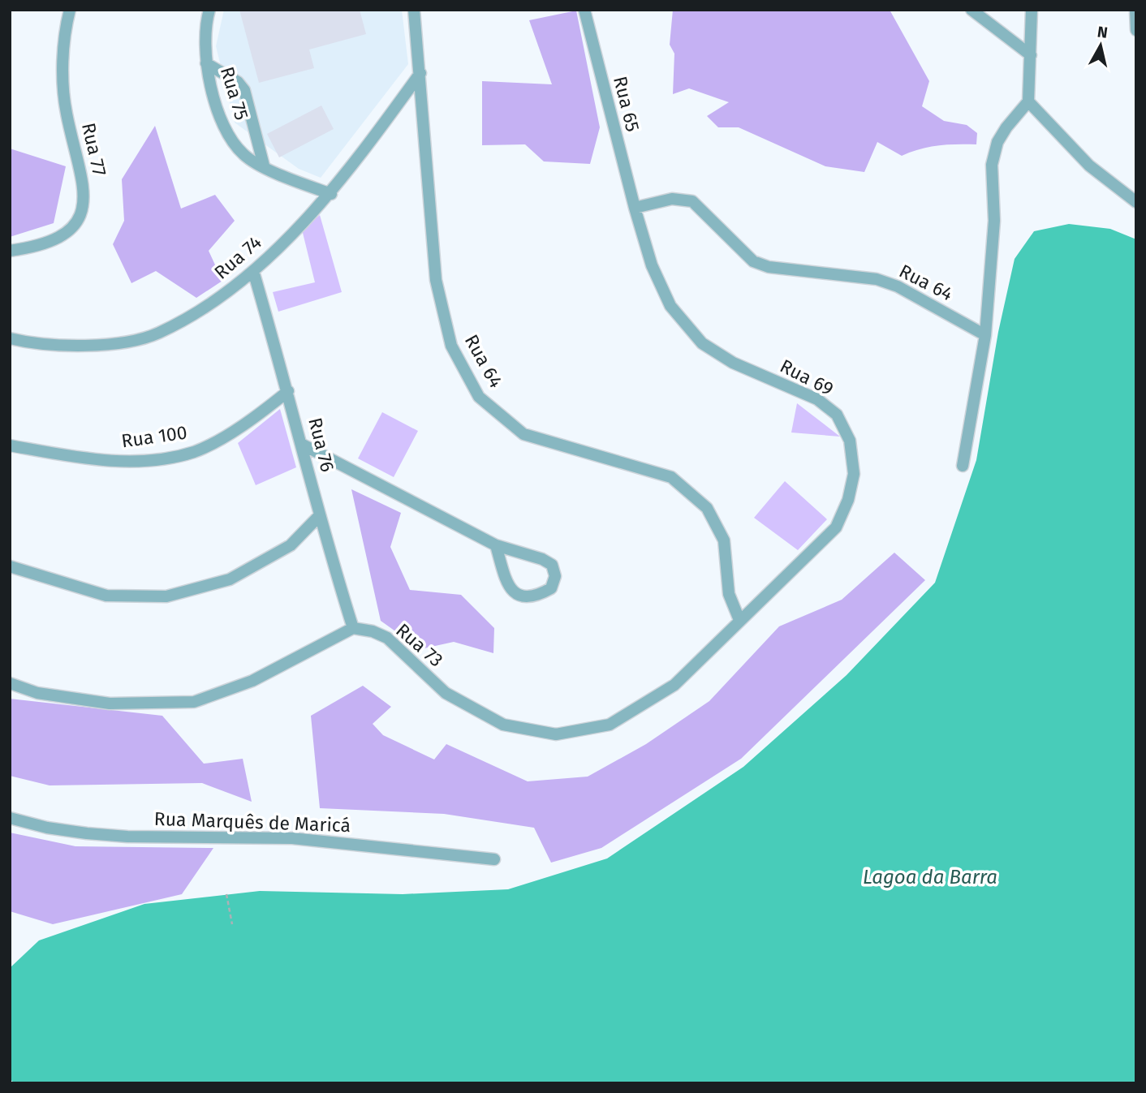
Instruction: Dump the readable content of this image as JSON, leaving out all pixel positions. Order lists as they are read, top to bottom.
{
  "streets": {
    "street": [
      "Rua 75",
      "Rua 65",
      "Rua 77",
      "Rua 74",
      "Rua 64",
      "Rua 69",
      "Rua 100",
      "Rua 76",
      "Rua 73",
      "Rua Marquês de Maricá"
    ]
  },
  "crossings": [
    ["Rua 75", "Rua 74"],
    ["Rua 65", "Rua 64"],
    ["Rua 65", "Rua 69"],
    ["Rua 74", "Rua 64"],
    ["Rua 74", "Rua 76"],
    ["Rua 64", "Rua 69"],
    ["Rua 64", "Rua 73"],
    ["Rua 69", "Rua 73"],
    ["Rua 100", "Rua 76"],
    ["Rua 76", "Rua 73"]
  ],
  "water": ["Lagoa da Barra"],
  "north": "top"
}
